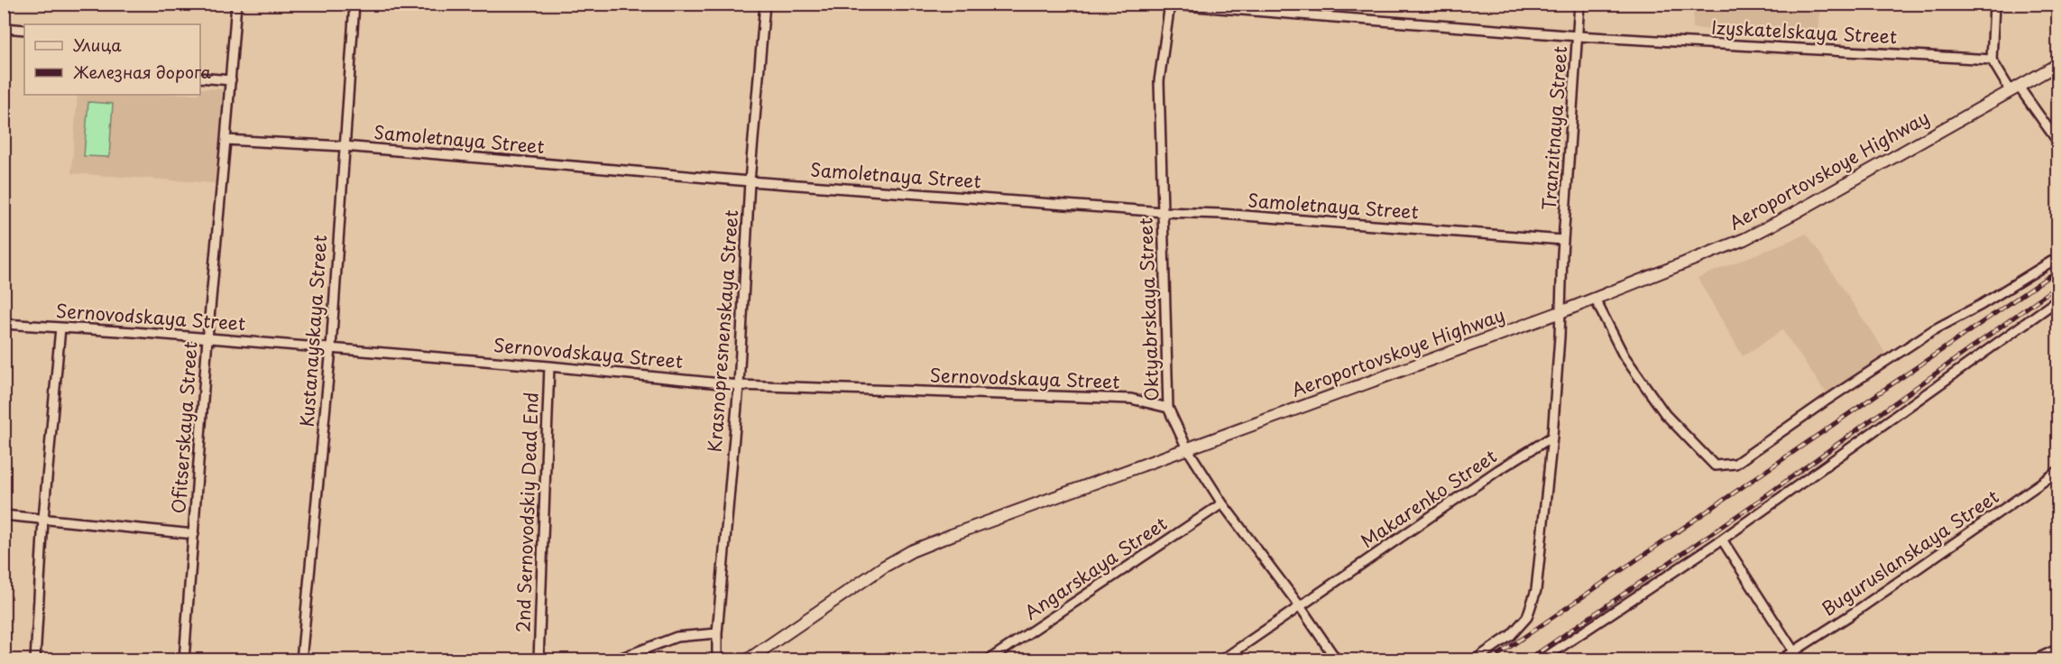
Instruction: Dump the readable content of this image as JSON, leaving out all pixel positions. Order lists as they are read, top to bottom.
{
  "streets": {
    "main road": ["Aeroportovskoye Highway"],
    "street": [
      "Izyskatelskaya Street",
      "Tranzitnaya Street",
      "Samoletnaya Street",
      "Oktyabrskaya Street",
      "Sernovodskaya Street",
      "Kustanayskaya Street",
      "Krasnopresnenskaya Street",
      "Ofitserskaya Street",
      "Makarenko Street",
      "2nd Sernovodskiy Dead End",
      "Buguruslanskaya Street",
      "Angarskaya Street"
    ]
  },
  "crossings": [
    ["Izyskatelskaya Street", "Tranzitnaya Street"],
    ["Izyskatelskaya Street", "Oktyabrskaya Street"],
    ["Tranzitnaya Street", "Samoletnaya Street"],
    ["Tranzitnaya Street", "Aeroportovskoye Highway"],
    ["Samoletnaya Street", "Oktyabrskaya Street"],
    ["Samoletnaya Street", "Kustanayskaya Street"],
    ["Samoletnaya Street", "Krasnopresnenskaya Street"],
    ["Samoletnaya Street", "Ofitserskaya Street"],
    ["Aeroportovskoye Highway", "Oktyabrskaya Street"],
    ["Oktyabrskaya Street", "Sernovodskaya Street"],
    ["Oktyabrskaya Street", "Makarenko Street"],
    ["Oktyabrskaya Street", "Angarskaya Street"],
    ["Sernovodskaya Street", "Kustanayskaya Street"],
    ["Sernovodskaya Street", "Krasnopresnenskaya Street"],
    ["Sernovodskaya Street", "Ofitserskaya Street"],
    ["Sernovodskaya Street", "2nd Sernovodskiy Dead End"]
  ],
  "legend": ["Улица", "Железная дорога"]
}
